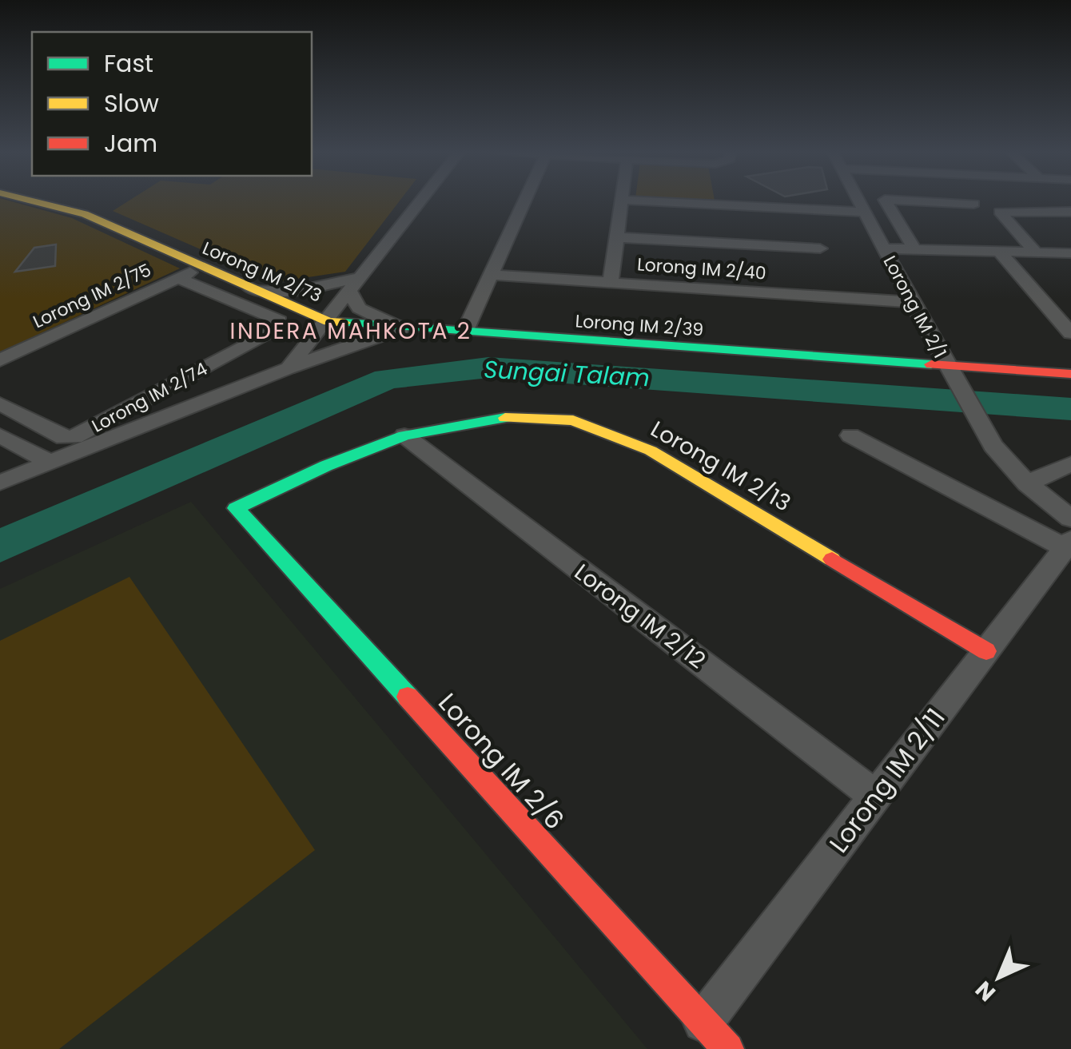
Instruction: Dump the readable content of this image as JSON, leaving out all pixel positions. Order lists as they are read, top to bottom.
{
  "streets": {
    "street": [
      "Lorong IM 2/40",
      "Lorong IM 2/73",
      "Lorong IM 2/75",
      "Lorong IM 2/1",
      "Lorong IM 2/39",
      "Lorong IM 2/74",
      "Lorong IM 2/13",
      "Lorong IM 2/12",
      "Lorong IM 2/6",
      "Lorong IM 2/11"
    ]
  },
  "crossings": [
    ["Lorong IM 2/40", "Lorong IM 2/1"],
    ["Lorong IM 2/73", "Lorong IM 2/75"],
    ["Lorong IM 2/73", "Lorong IM 2/39"],
    ["Lorong IM 2/75", "Lorong IM 2/74"],
    ["Lorong IM 2/1", "Lorong IM 2/39"],
    ["Lorong IM 2/13", "Lorong IM 2/12"],
    ["Lorong IM 2/13", "Lorong IM 2/6"],
    ["Lorong IM 2/13", "Lorong IM 2/11"],
    ["Lorong IM 2/12", "Lorong IM 2/11"],
    ["Lorong IM 2/6", "Lorong IM 2/11"]
  ],
  "districts": ["INDERA MAHKOTA 2"],
  "water": ["Sungai Talam"],
  "legend": ["Fast", "Slow", "Jam"],
  "north": "bottom left"
}
